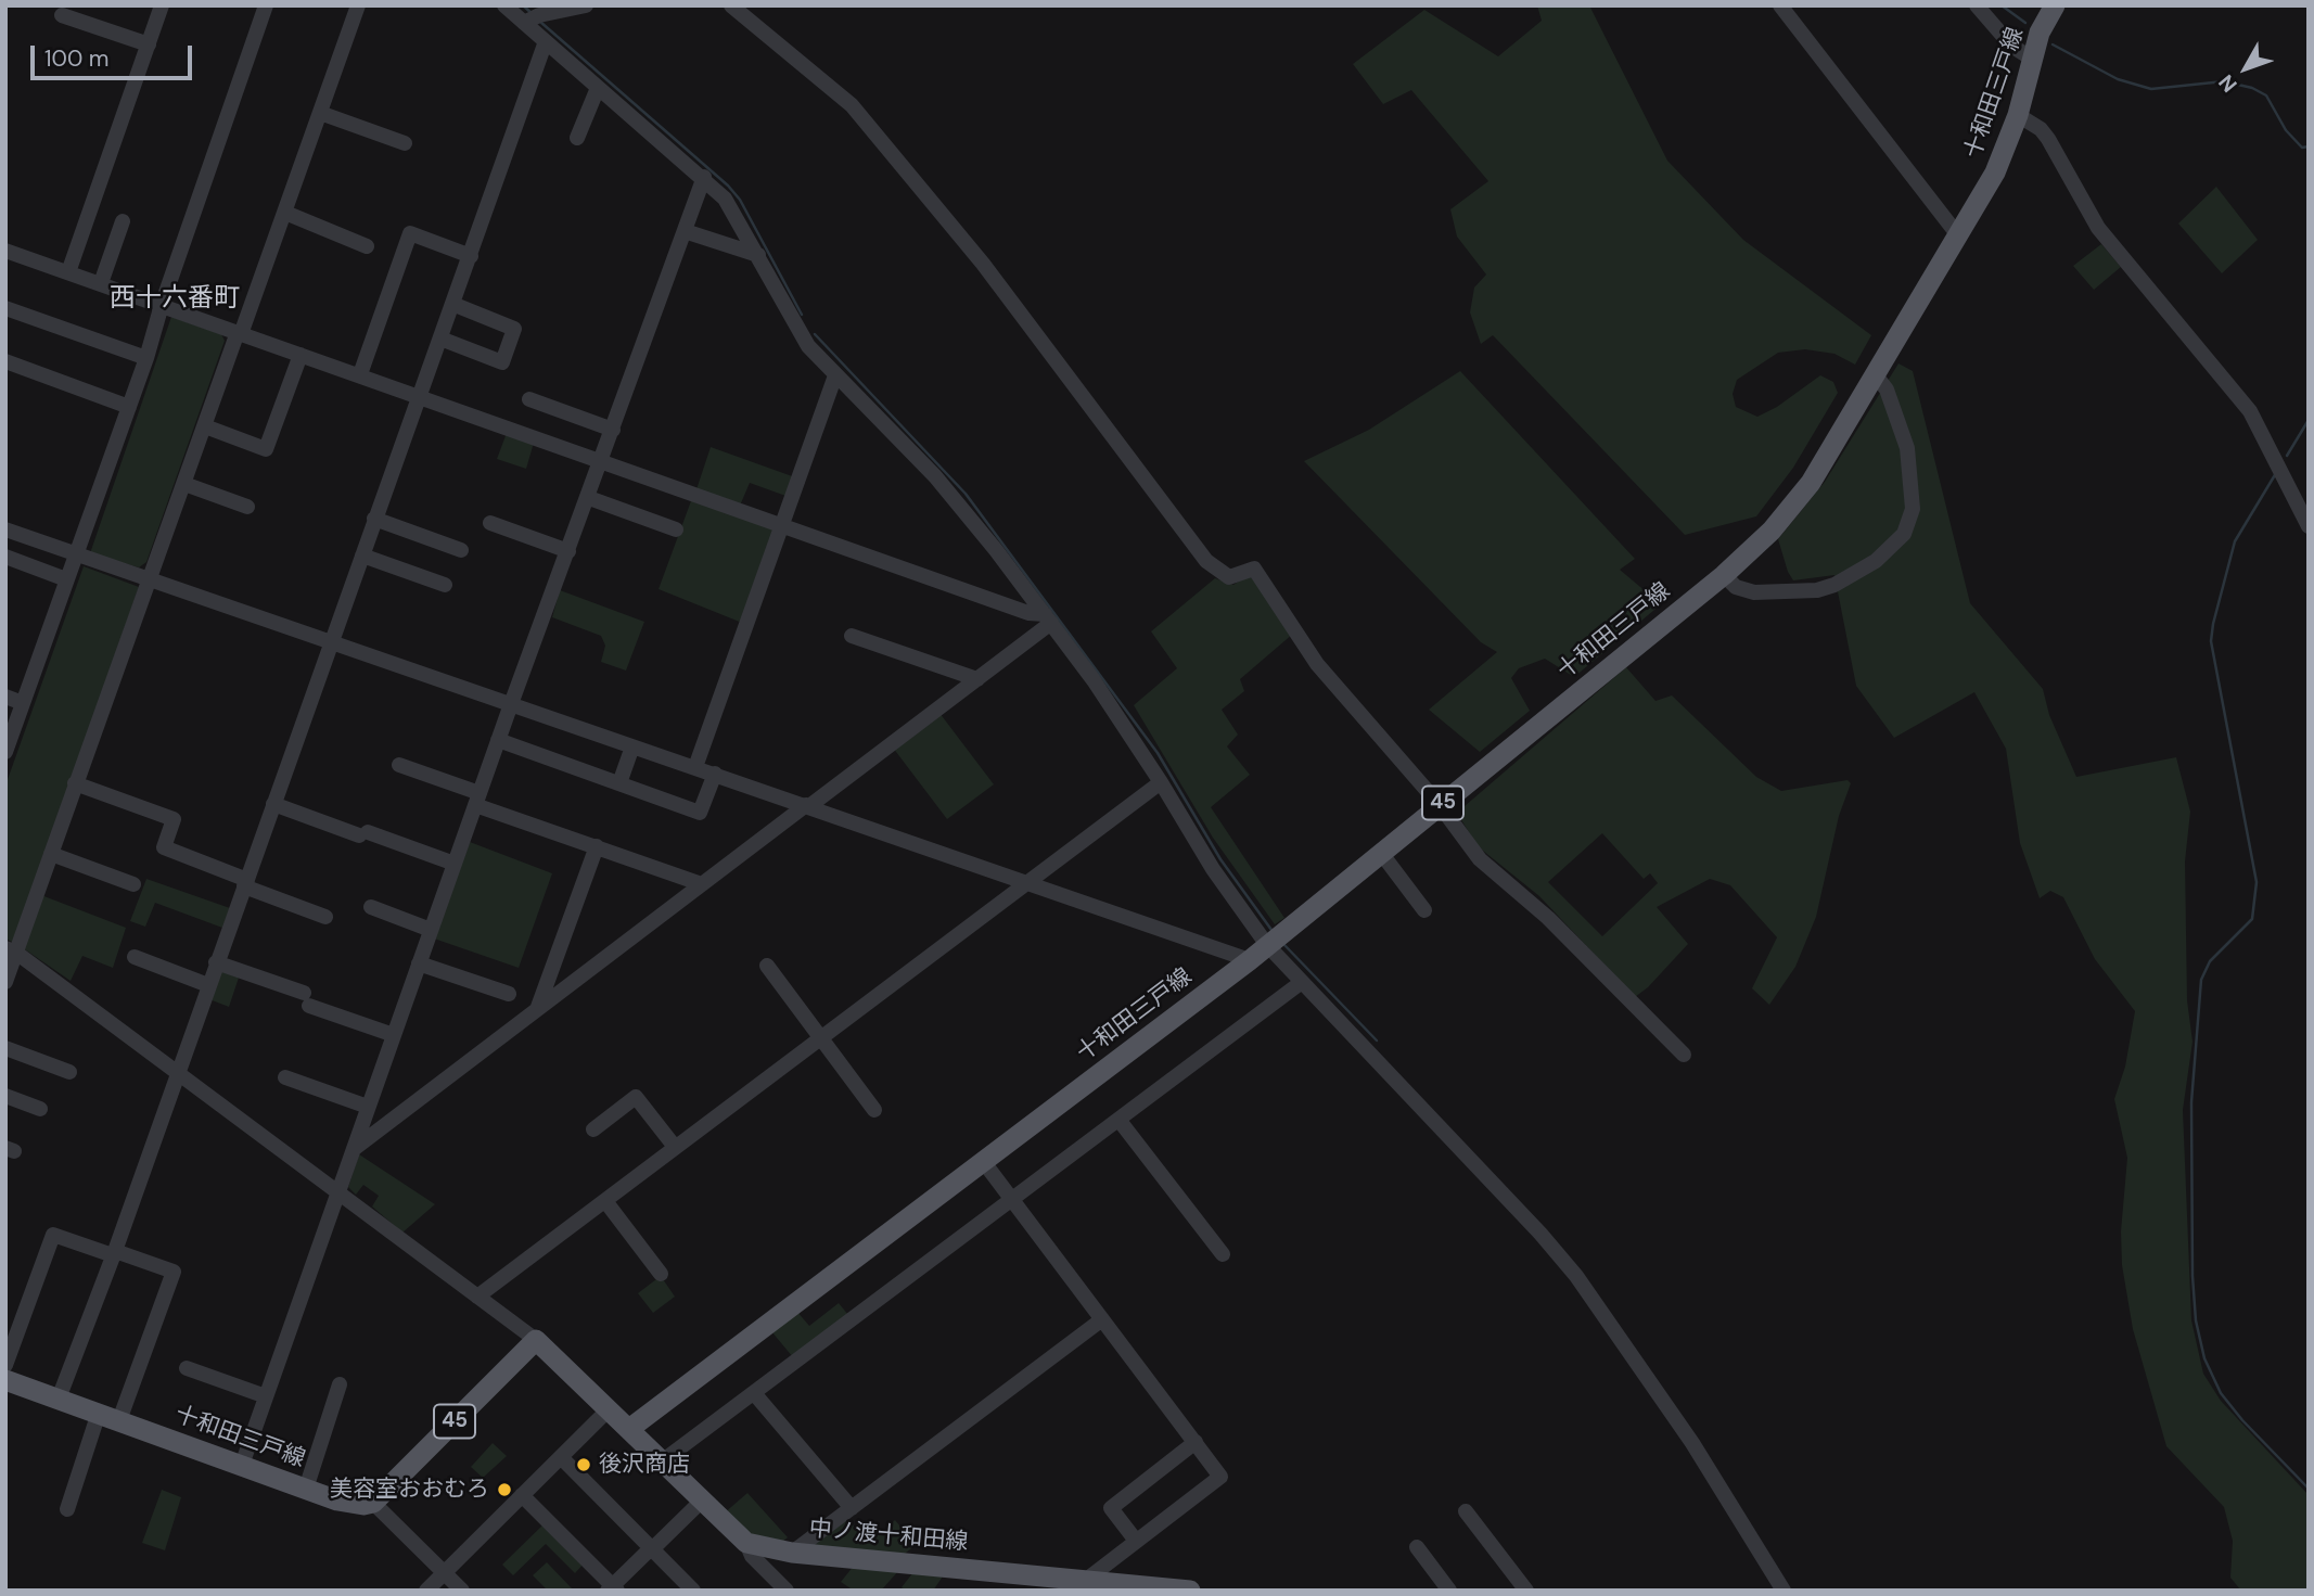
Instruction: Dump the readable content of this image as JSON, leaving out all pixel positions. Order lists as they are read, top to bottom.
{
  "streets": {
    "main road": ["十和田三戸線", "45", "中ノ渡十和田線"]
  },
  "crossings": [
    ["十和田三戸線", "45"]
  ],
  "districts": ["西十六番町"],
  "places": ["後沢商店", "美容室おおむろ"],
  "scale_bar": "100 m",
  "north": "bottom left"
}
